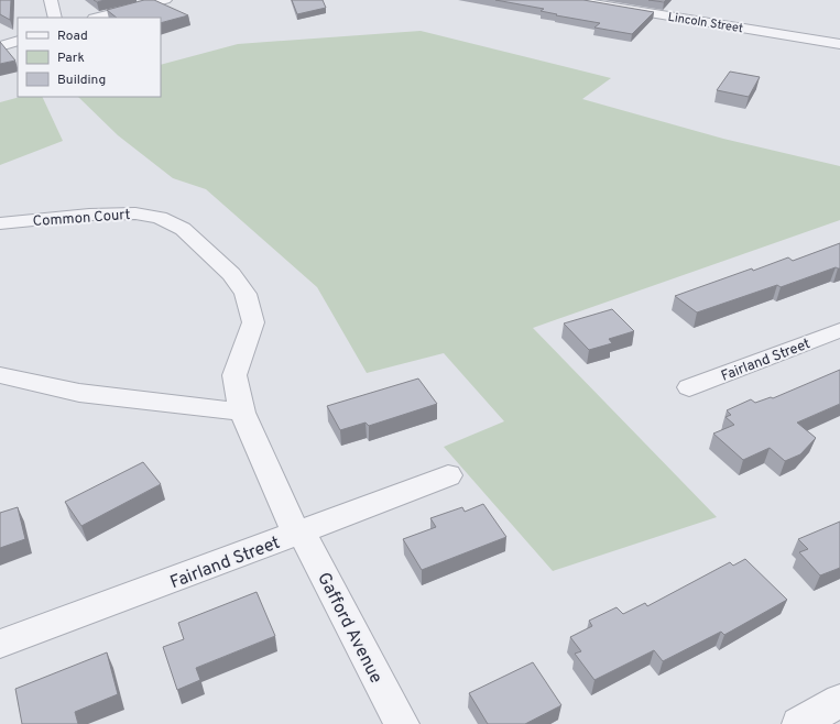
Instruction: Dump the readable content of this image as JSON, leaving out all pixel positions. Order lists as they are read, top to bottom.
{
  "streets": {
    "street": [
      "Lincoln Street",
      "Common Court",
      "Fairland Street",
      "Gafford Avenue"
    ]
  },
  "crossings": [
    ["Common Court", "Fairland Street"],
    ["Common Court", "Gafford Avenue"],
    ["Fairland Street", "Gafford Avenue"]
  ],
  "legend": ["Road", "Park", "Building"]
}
